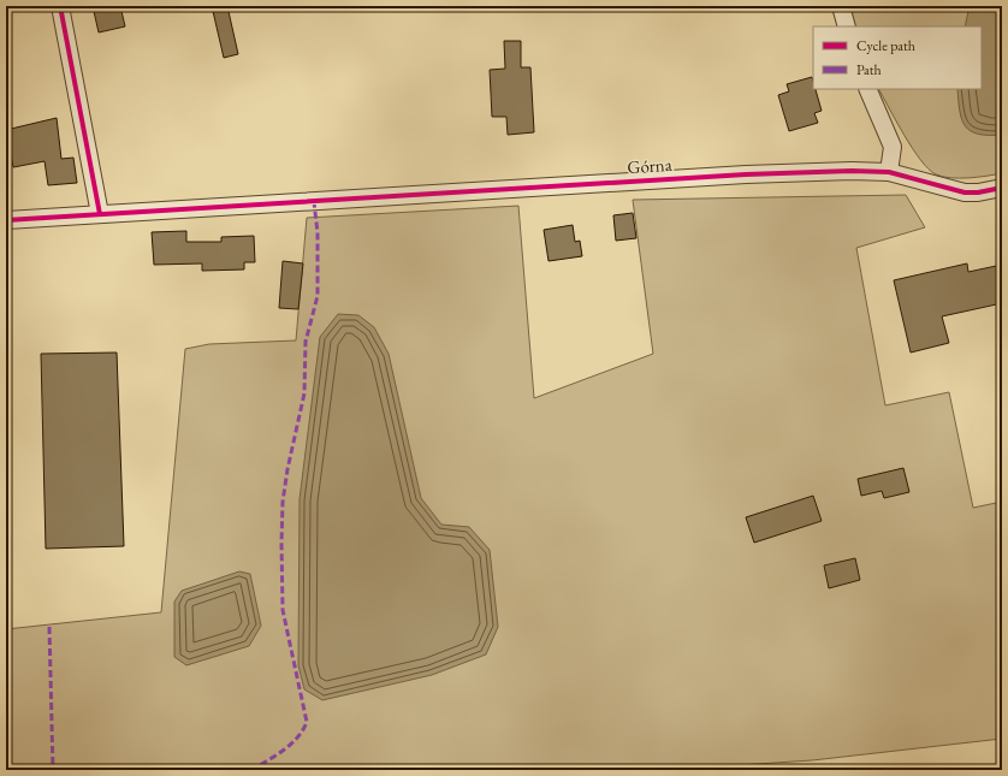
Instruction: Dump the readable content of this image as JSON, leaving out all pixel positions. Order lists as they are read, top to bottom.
{
  "streets": {
    "street": ["Górna"]
  },
  "legend": ["Cycle path", "Path"]
}
